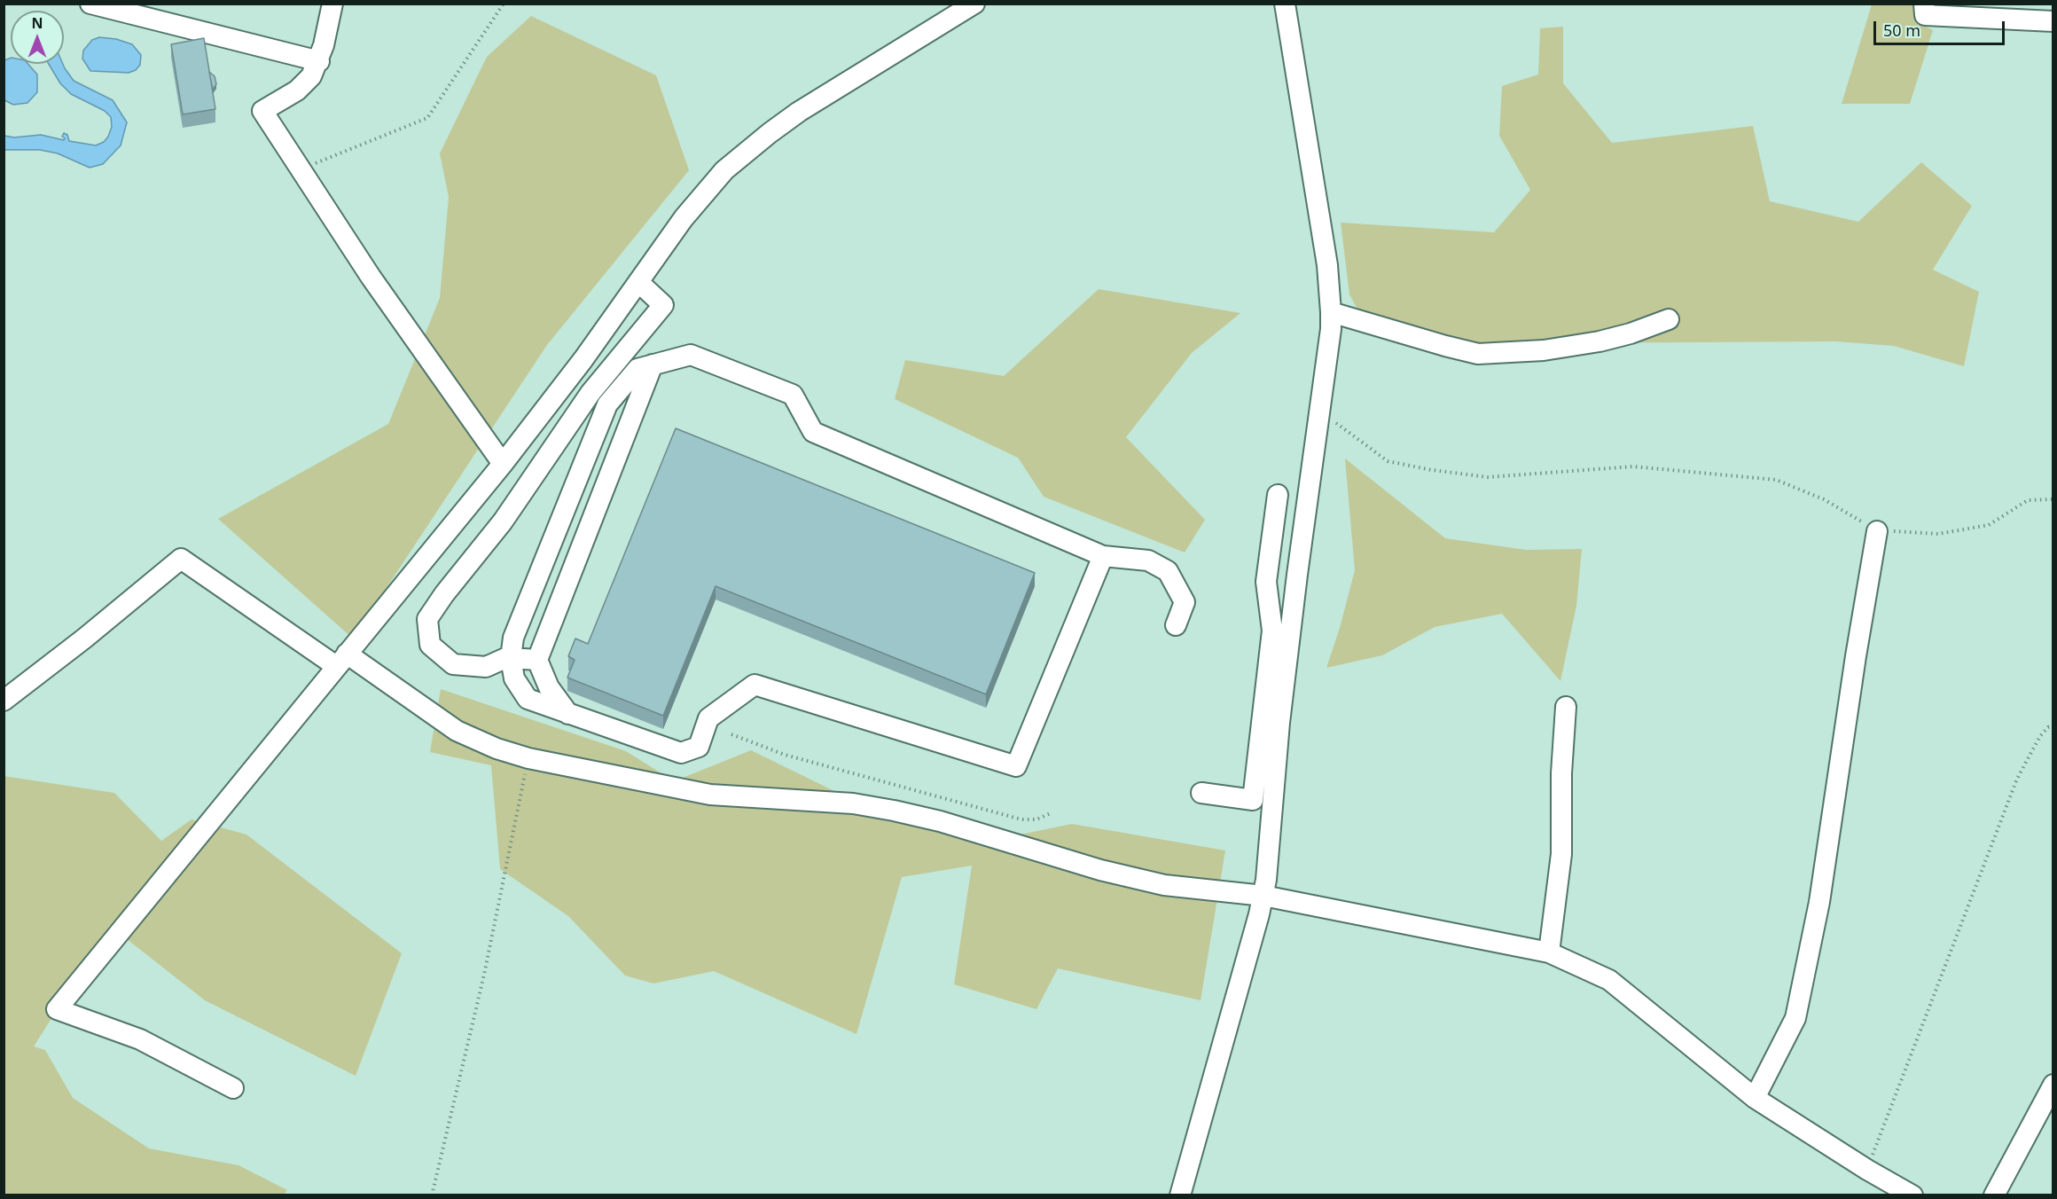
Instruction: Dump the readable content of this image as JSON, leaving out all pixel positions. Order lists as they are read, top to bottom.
{
  "scale_bar": "50 m",
  "north": "top"
}
